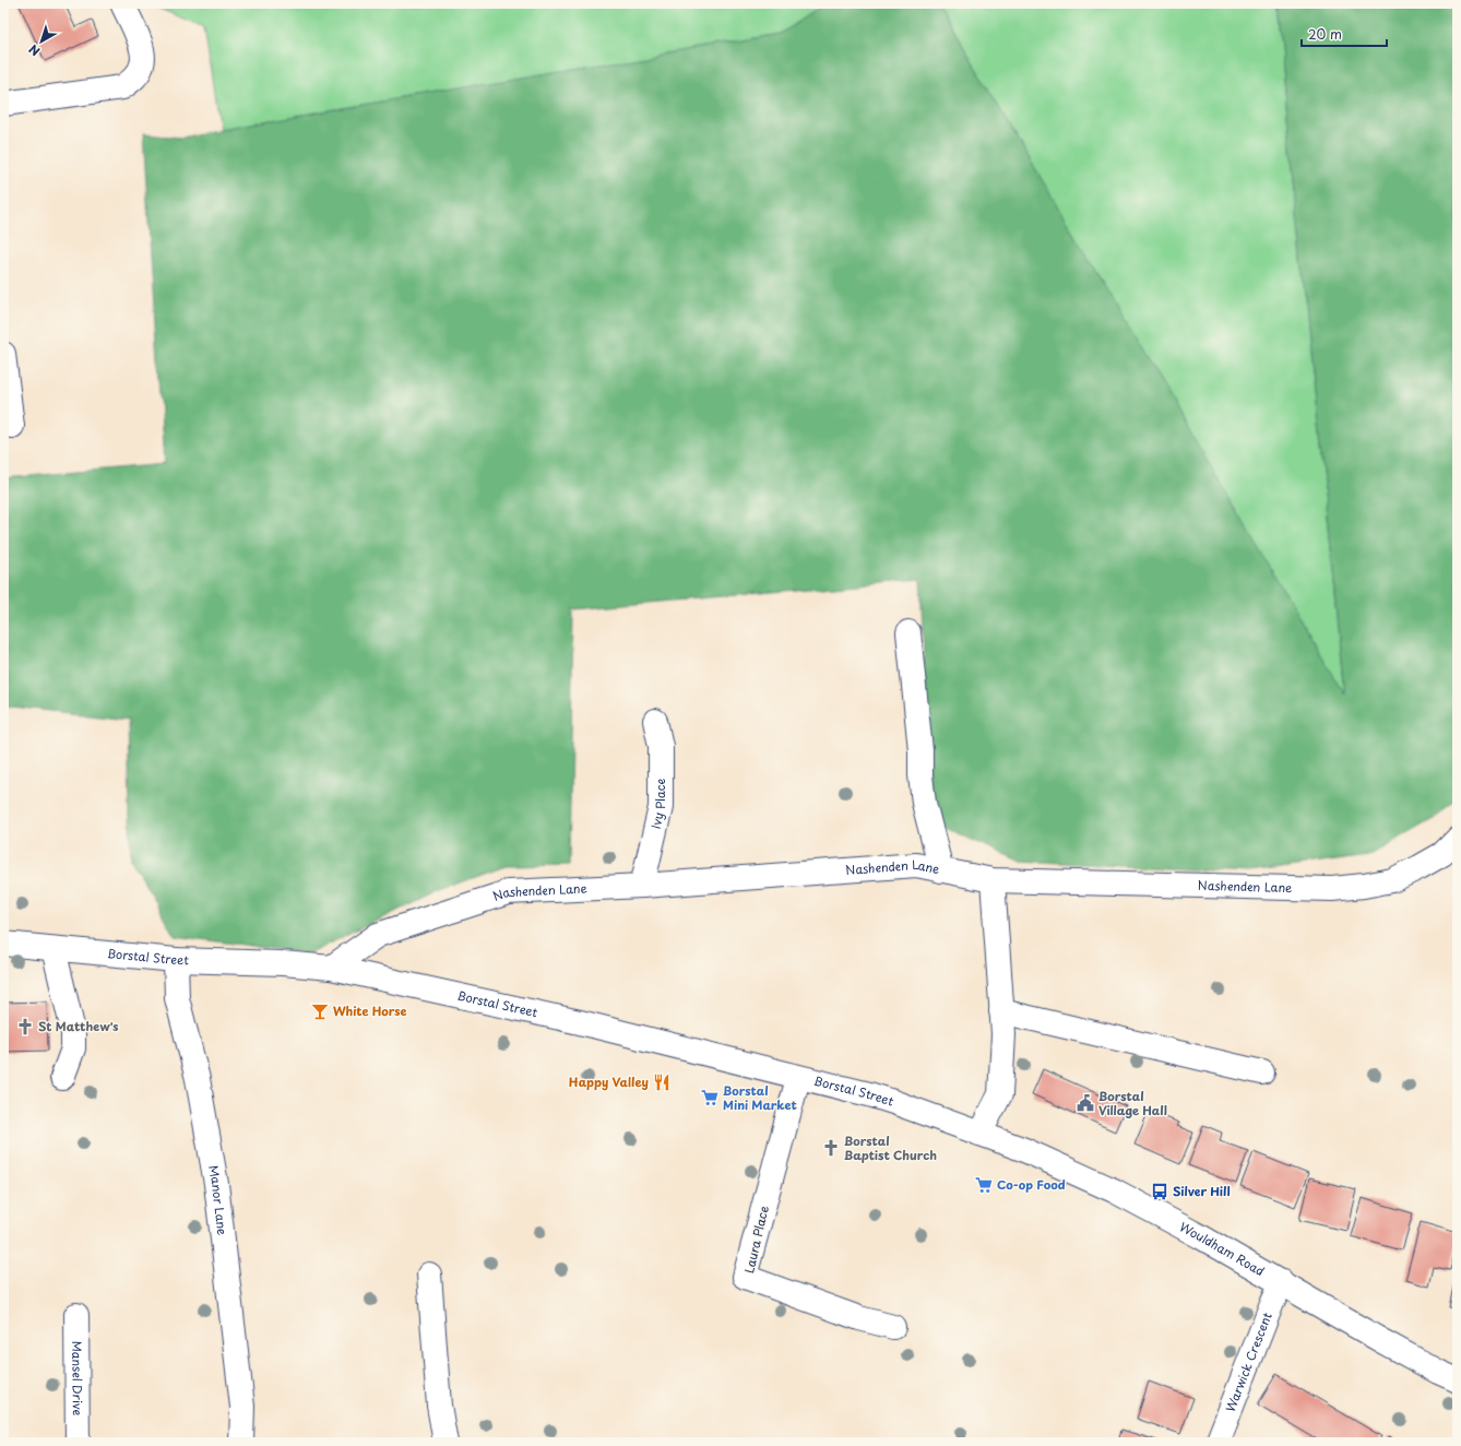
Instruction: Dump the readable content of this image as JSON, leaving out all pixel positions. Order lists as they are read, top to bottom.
{
  "streets": {
    "street": [
      "Ivy Place",
      "Nashenden Lane",
      "Borstal Street",
      "Manor Lane",
      "Laura Place",
      "Wouldham Road",
      "Warwick Crescent",
      "Mansel Drive"
    ]
  },
  "crossings": [
    ["Ivy Place", "Nashenden Lane"],
    ["Nashenden Lane", "Borstal Street"],
    ["Borstal Street", "Manor Lane"],
    ["Borstal Street", "Laura Place"],
    ["Borstal Street", "Wouldham Road"],
    ["Wouldham Road", "Warwick Crescent"]
  ],
  "places": {
    "bar": ["White Horse"],
    "church": ["St Matthew's", "Borstal Baptist Church"],
    "restaurant": ["Happy Valley"],
    "supermarket": ["Borstal Mini Market", "Co-op Food"],
    "public building": ["Borstal Village Hall"],
    "bus stop": ["Silver Hill"]
  },
  "scale_bar": "20 m",
  "north": "bottom left"
}
